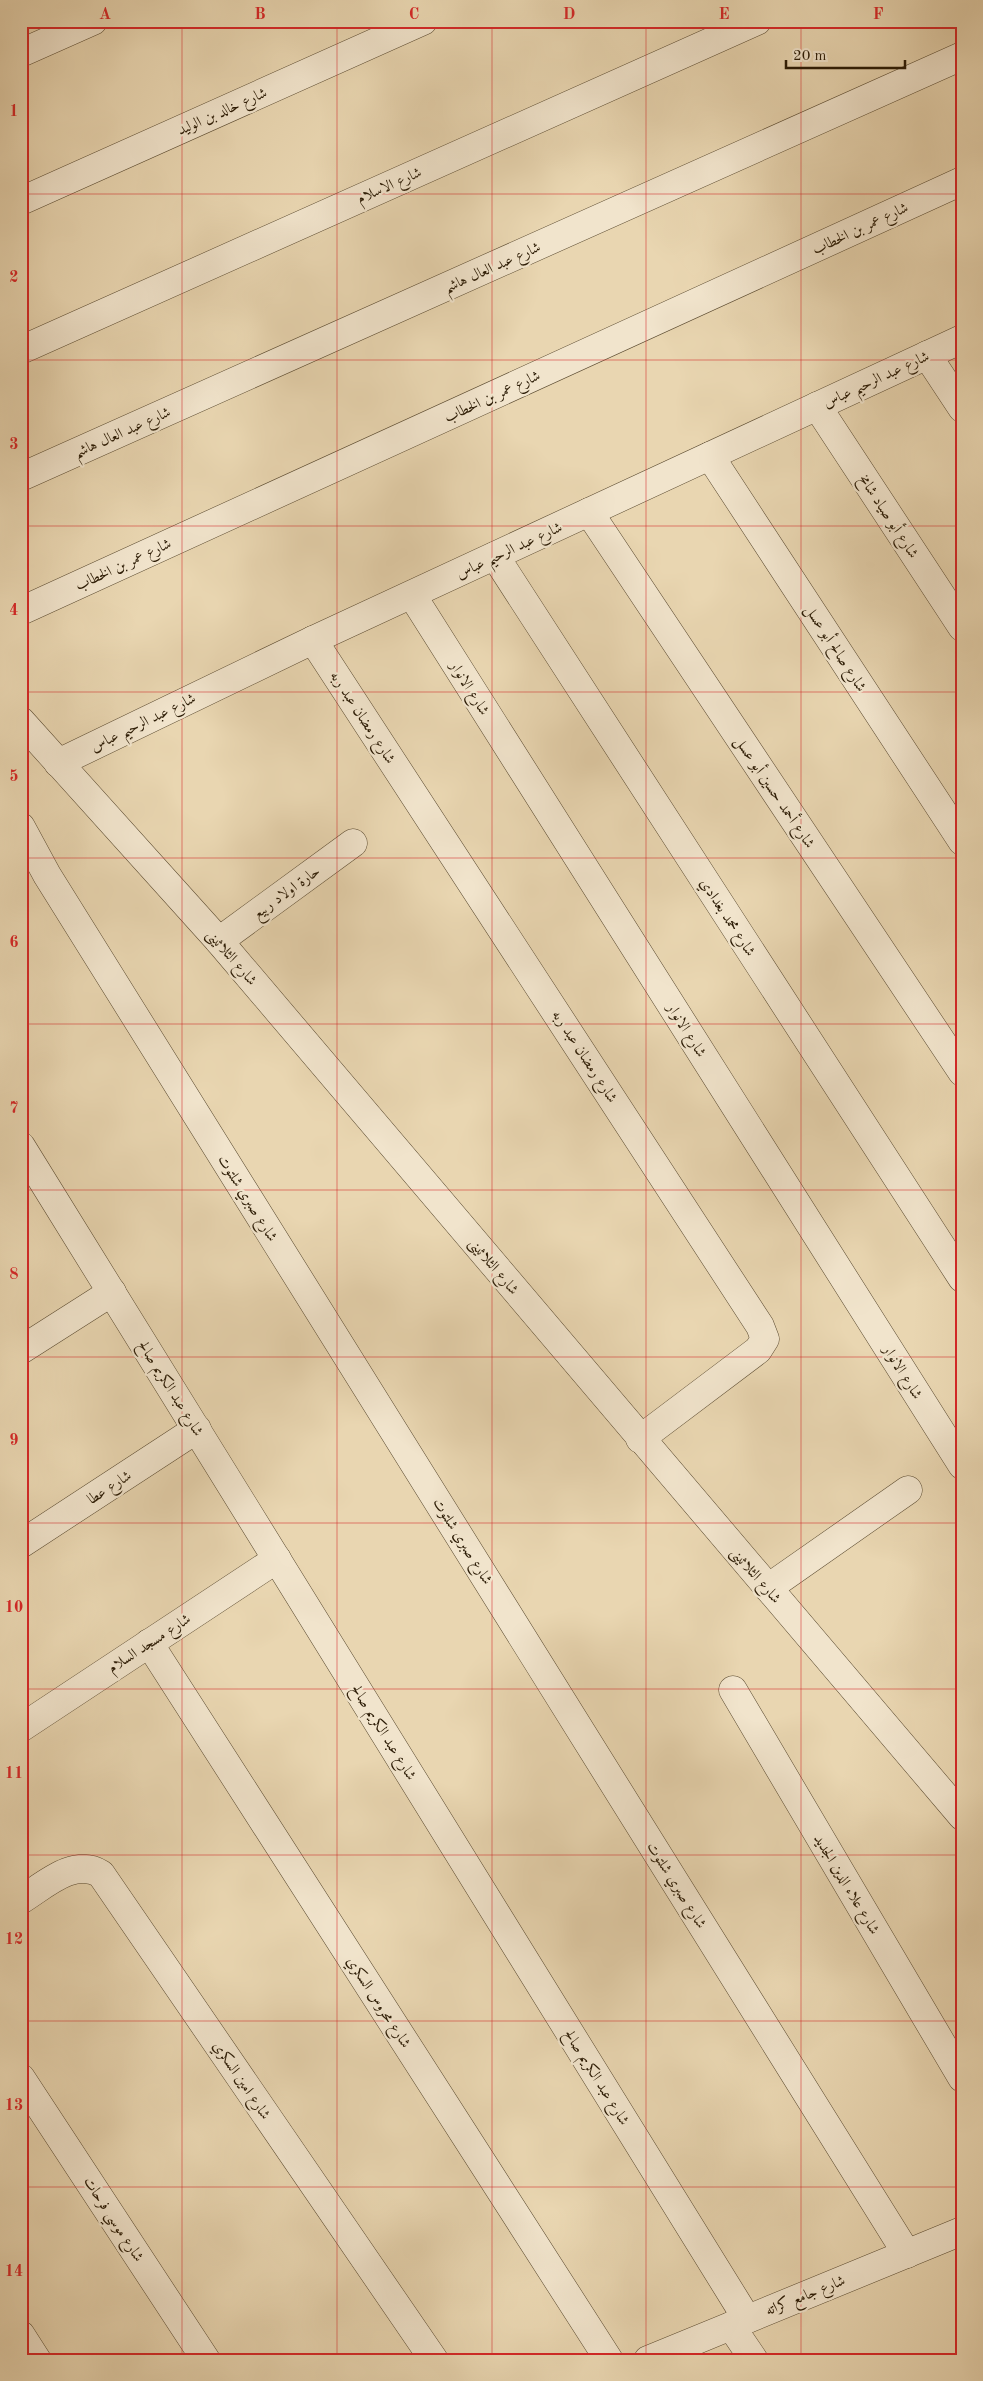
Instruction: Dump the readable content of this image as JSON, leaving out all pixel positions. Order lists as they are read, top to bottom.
{
  "streets": {
    "street": [
      "شارع خالد بن الوليد",
      "شارع الاسلام",
      "شارع عمر بن الخطاب",
      "شارع عبد العال هاشم",
      "شارع عبد الرحيم عباس",
      "شارع أبو صياد شامخ",
      "شارع صالح أبو عسل",
      "شارع الانوار",
      "شارع رمضان عبد ربه",
      "شارع أحمد حسين أبو عسل",
      "حارة اولاد ربيع",
      "شارع محمد بغدادي",
      "شارع الثلاثينى",
      "شارع صبري شلتوت",
      "شارع عبد الكريم صالح",
      "شارع عطا",
      "شارع مسجد السلام",
      "شارع علاء الدين الجديد",
      "شارع محروس السكري",
      "شارع امين السكري",
      "شارع موسي فرحات",
      "شارع جامع كراته"
    ]
  },
  "crossings": [
    ["شارع عبد الرحيم عباس", "شارع أبو صياد شامخ"],
    ["شارع عبد الرحيم عباس", "شارع صالح أبو عسل"],
    ["شارع عبد الرحيم عباس", "شارع الانوار"],
    ["شارع عبد الرحيم عباس", "شارع رمضان عبد ربه"],
    ["شارع عبد الرحيم عباس", "شارع أحمد حسين أبو عسل"],
    ["شارع عبد الرحيم عباس", "شارع محمد بغدادي"],
    ["شارع عبد الرحيم عباس", "شارع الثلاثينى"],
    ["شارع رمضان عبد ربه", "شارع الثلاثينى"],
    ["حارة اولاد ربيع", "شارع الثلاثينى"],
    ["شارع صبري شلتوت", "شارع جامع كراته"],
    ["شارع عبد الكريم صالح", "شارع عطا"],
    ["شارع عبد الكريم صالح", "شارع مسجد السلام"],
    ["شارع عبد الكريم صالح", "شارع جامع كراته"],
    ["شارع مسجد السلام", "شارع محروس السكري"]
  ],
  "scale_bar": "20 m",
  "grid": {
    "columns": [
      "A",
      "B",
      "C",
      "D",
      "E",
      "F"
    ],
    "rows": [
      "1",
      "2",
      "3",
      "4",
      "5",
      "6",
      "7",
      "8",
      "9",
      "10",
      "11",
      "12",
      "13",
      "14"
    ]
  }
}
